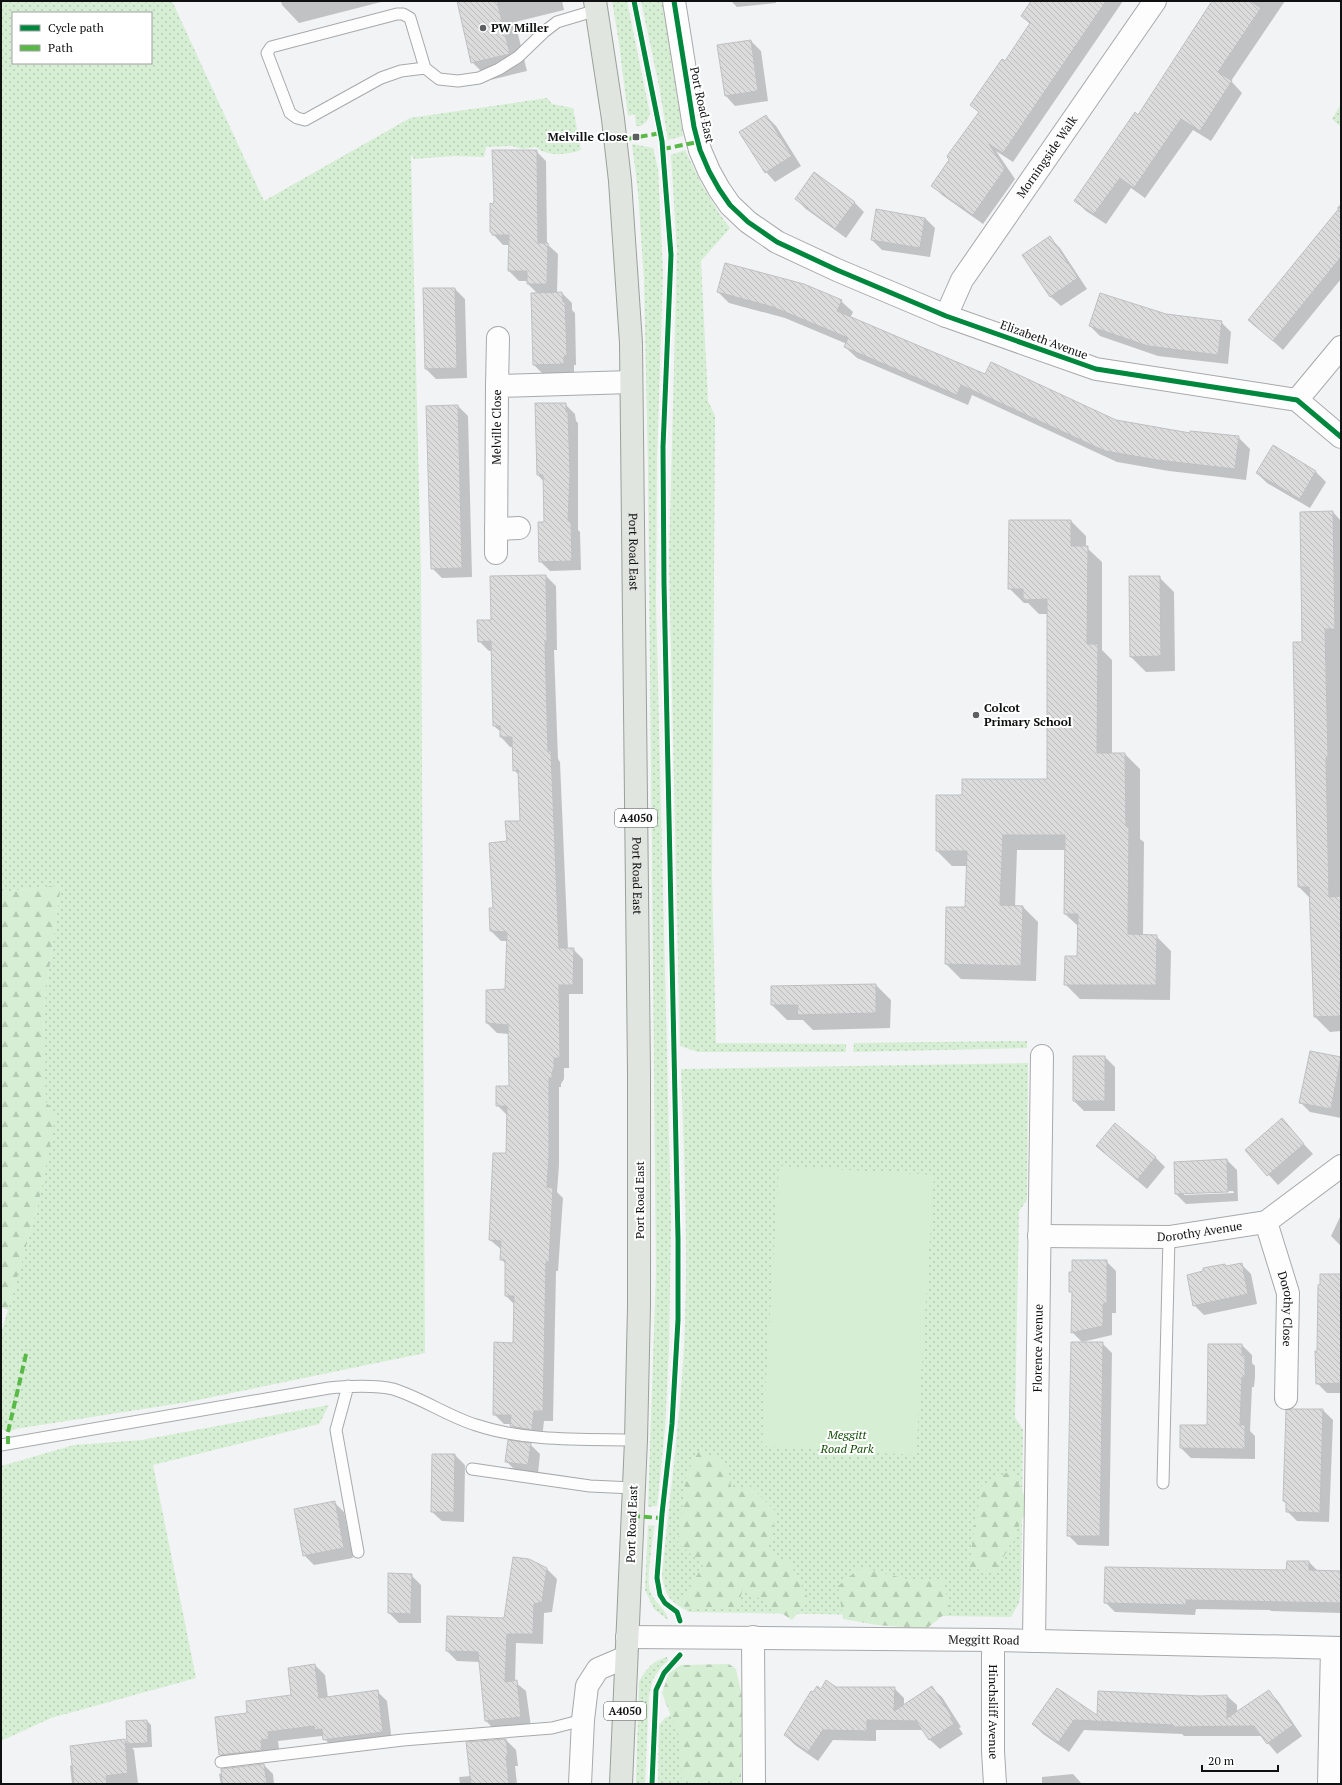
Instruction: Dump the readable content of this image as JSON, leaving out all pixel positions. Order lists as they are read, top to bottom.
{
  "streets": {
    "main road": ["Port Road East", "A4050"],
    "street": [
      "Morningside Walk",
      "Elizabeth Avenue",
      "Melville Close",
      "Dorothy Avenue",
      "Dorothy Close",
      "Florence Avenue",
      "Meggitt Road",
      "Hinchsliff Avenue"
    ]
  },
  "crossings": [
    ["Port Road East", "Elizabeth Avenue"],
    ["Port Road East", "Melville Close"],
    ["Port Road East", "Meggitt Road"],
    ["Morningside Walk", "Elizabeth Avenue"],
    ["Dorothy Avenue", "Dorothy Close"],
    ["Dorothy Avenue", "Florence Avenue"],
    ["Florence Avenue", "Meggitt Road"],
    ["Meggitt Road", "Hinchsliff Avenue"]
  ],
  "parks": ["Meggitt Road Park"],
  "places": {
    "other": ["PW Miller", "Colcot Primary School"],
    "transit": ["Melville Close"]
  },
  "legend": ["Cycle path", "Path"],
  "scale_bar": "20 m"
}
